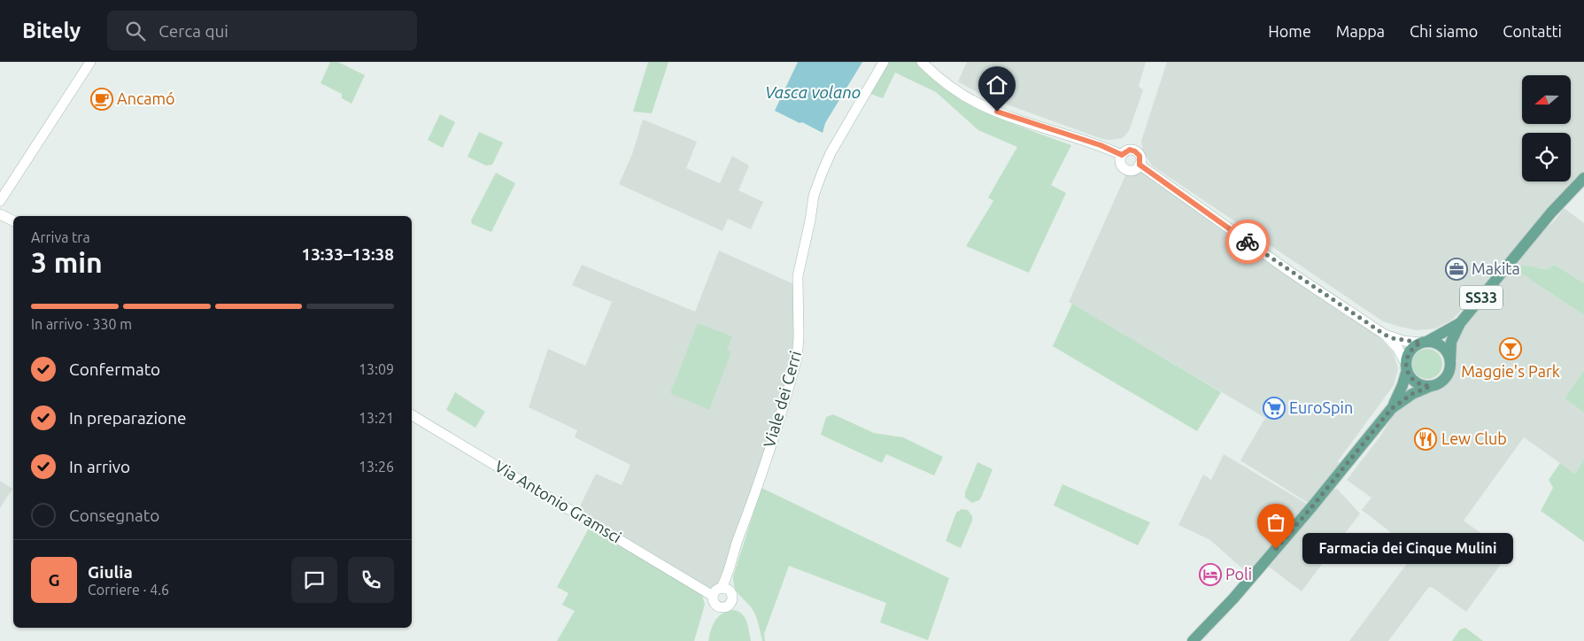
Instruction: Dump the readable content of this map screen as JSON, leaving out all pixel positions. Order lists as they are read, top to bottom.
{
  "streets": {
    "main road": ["SS33"],
    "street": ["Viale dei Cerri", "Via Antonio Gramsci"]
  },
  "crossings": [
    ["Viale dei Cerri", "Via Antonio Gramsci"]
  ],
  "water": ["Vasca volano"],
  "places": {
    "cafe": ["Ancamó"],
    "office": ["Makita"],
    "bar": ["Maggie's Park"],
    "supermarket": ["EuroSpin"],
    "restaurant": ["Lew Club"],
    "other": ["Farmacia dei Cinque Mulini"],
    "hotel": ["Poli"]
  },
  "north": "left",
  "page": {
    "header": "Bitely",
    "search": "Cerca qui",
    "nav": [
      "Home",
      "Mappa",
      "Chi siamo",
      "Contatti"
    ],
    "heading": ["3 min", "Arriva tra", "13:33–13:38"],
    "panel": ["Giulia", "Corriere · 4.6"],
    "bar": "In arrivo · 330 m",
    "list": [
      ["Confermato", "13:09"],
      ["In preparazione", "13:21"],
      ["In arrivo", "13:26"],
      "Consegnato"
    ],
    "bubble": "Farmacia dei Cinque Mulini",
    "round": "G"
  }
}
